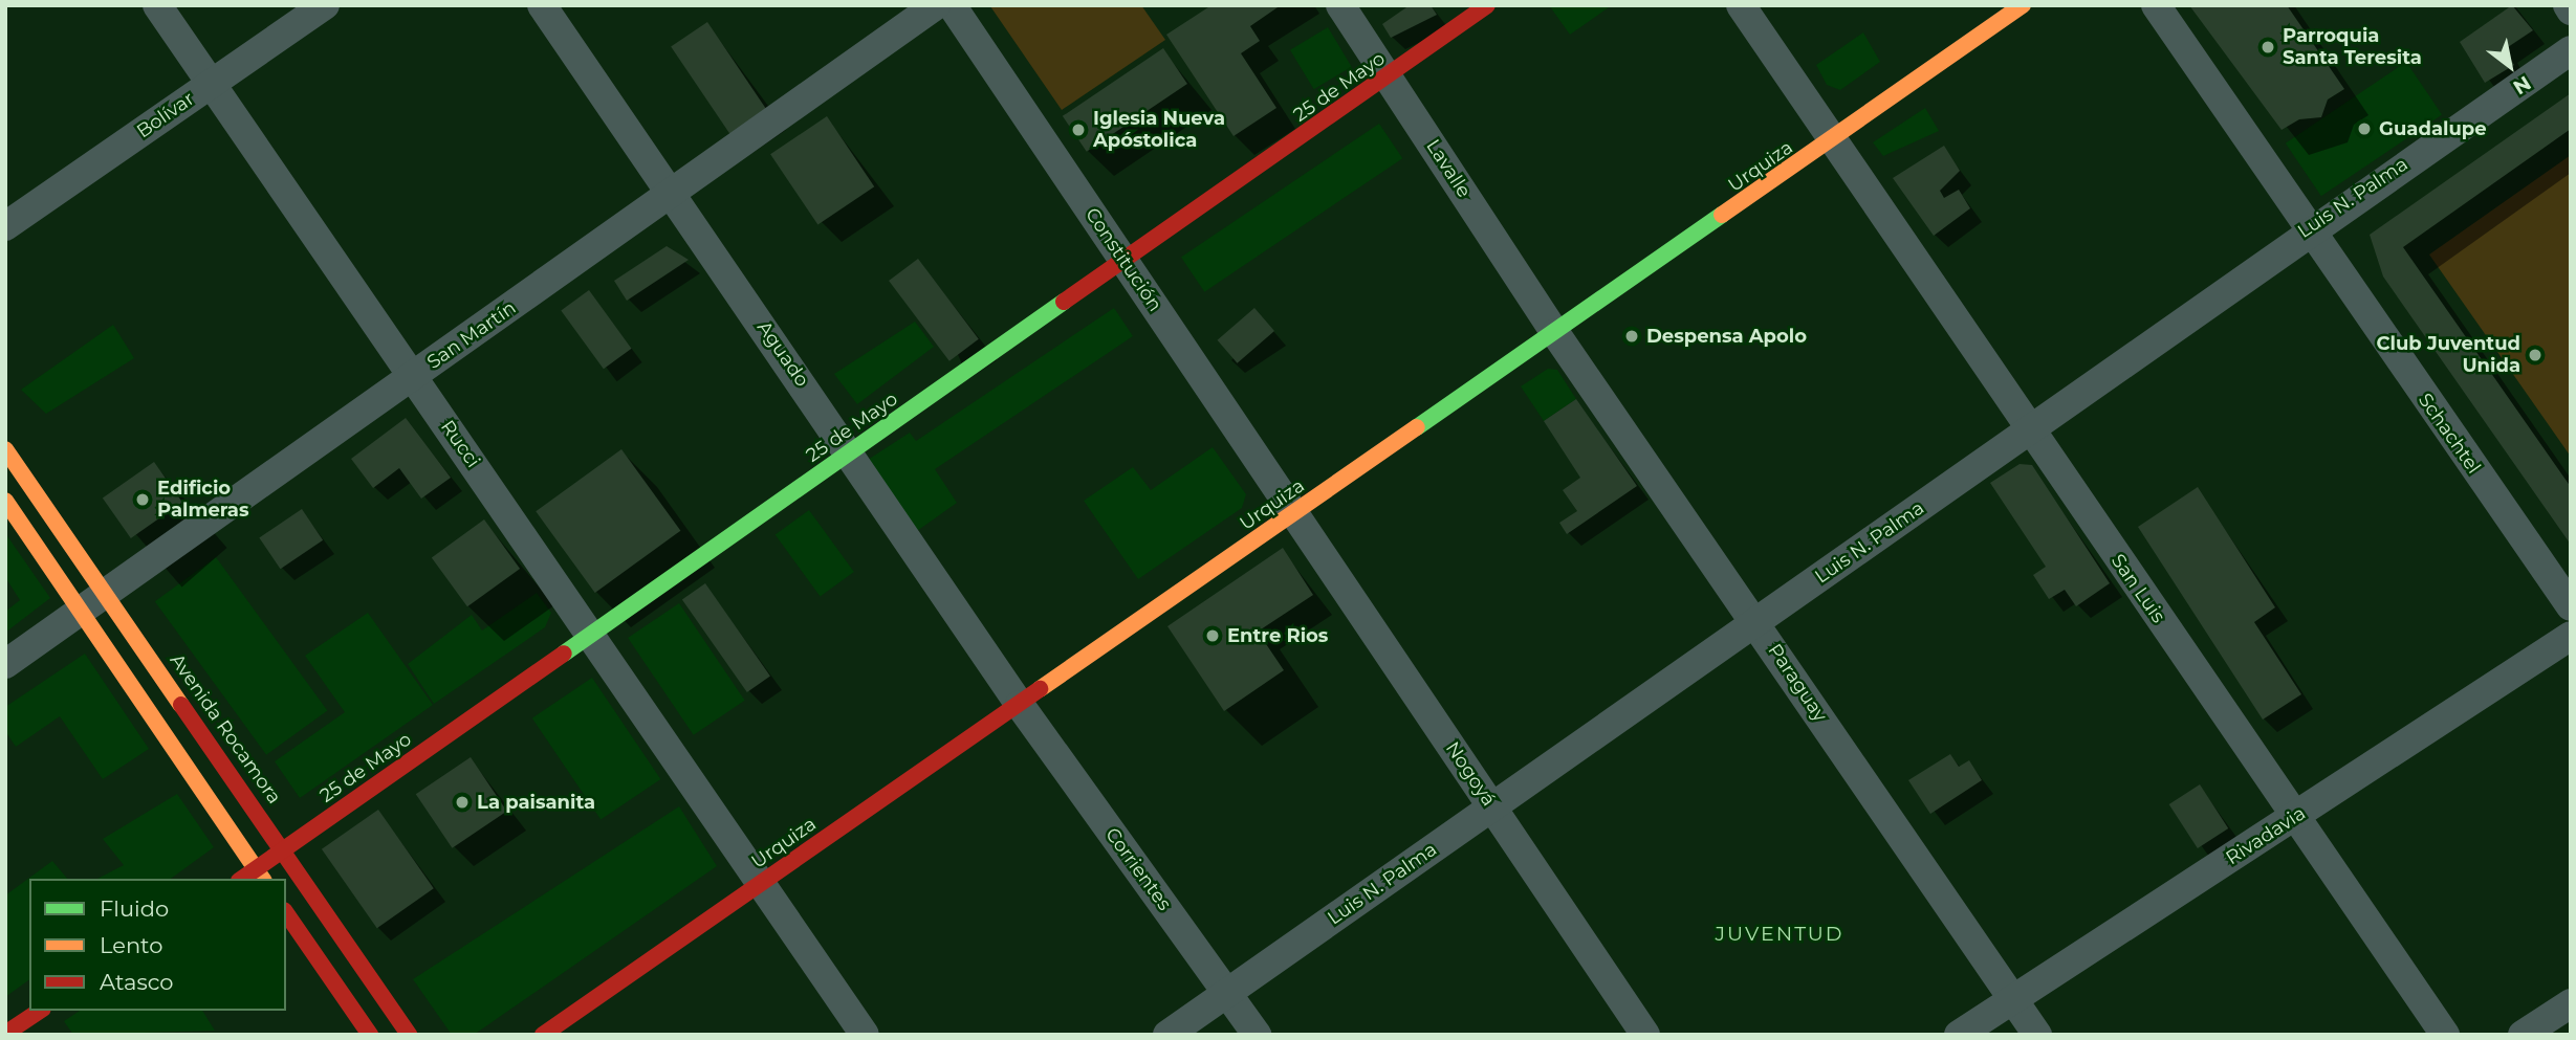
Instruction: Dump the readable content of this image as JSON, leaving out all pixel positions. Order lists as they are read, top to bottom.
{
  "streets": {
    "street": [
      "25 de Mayo",
      "Bolívar",
      "Urquiza",
      "Lavalle",
      "Luis N. Palma",
      "Constitución",
      "San Martín",
      "Aguado",
      "Schachtel",
      "Rucci",
      "San Luis",
      "Paraguay",
      "Avenida Rocamora",
      "Nogoyá",
      "Rivadavia",
      "Corrientes"
    ]
  },
  "crossings": [
    ["25 de Mayo", "Lavalle"],
    ["25 de Mayo", "Constitución"],
    ["25 de Mayo", "Aguado"],
    ["25 de Mayo", "Rucci"],
    ["25 de Mayo", "Avenida Rocamora"],
    ["Bolívar", "Rucci"],
    ["Urquiza", "Lavalle"],
    ["Urquiza", "Constitución"],
    ["Urquiza", "Aguado"],
    ["Urquiza", "Rucci"],
    ["Urquiza", "San Luis"],
    ["Urquiza", "Paraguay"],
    ["Urquiza", "Nogoyá"],
    ["Urquiza", "Corrientes"],
    ["Lavalle", "Paraguay"],
    ["Luis N. Palma", "Schachtel"],
    ["Luis N. Palma", "San Luis"],
    ["Luis N. Palma", "Paraguay"],
    ["Luis N. Palma", "Nogoyá"],
    ["Luis N. Palma", "Corrientes"],
    ["Constitución", "Nogoyá"],
    ["San Martín", "Aguado"],
    ["San Martín", "Rucci"],
    ["San Martín", "Avenida Rocamora"],
    ["Aguado", "Corrientes"],
    ["San Luis", "Rivadavia"],
    ["Paraguay", "Rivadavia"]
  ],
  "districts": ["JUVENTUD"],
  "places": [
    "Parroquia Santa Teresita",
    "Guadalupe",
    "Iglesia Nueva Apóstolica",
    "Despensa Apolo",
    "Club Juventud Unida",
    "Edificio Palmeras",
    "Entre Rios",
    "La paisanita"
  ],
  "legend": ["Fluido", "Lento", "Atasco"],
  "north": "bottom right"
}
